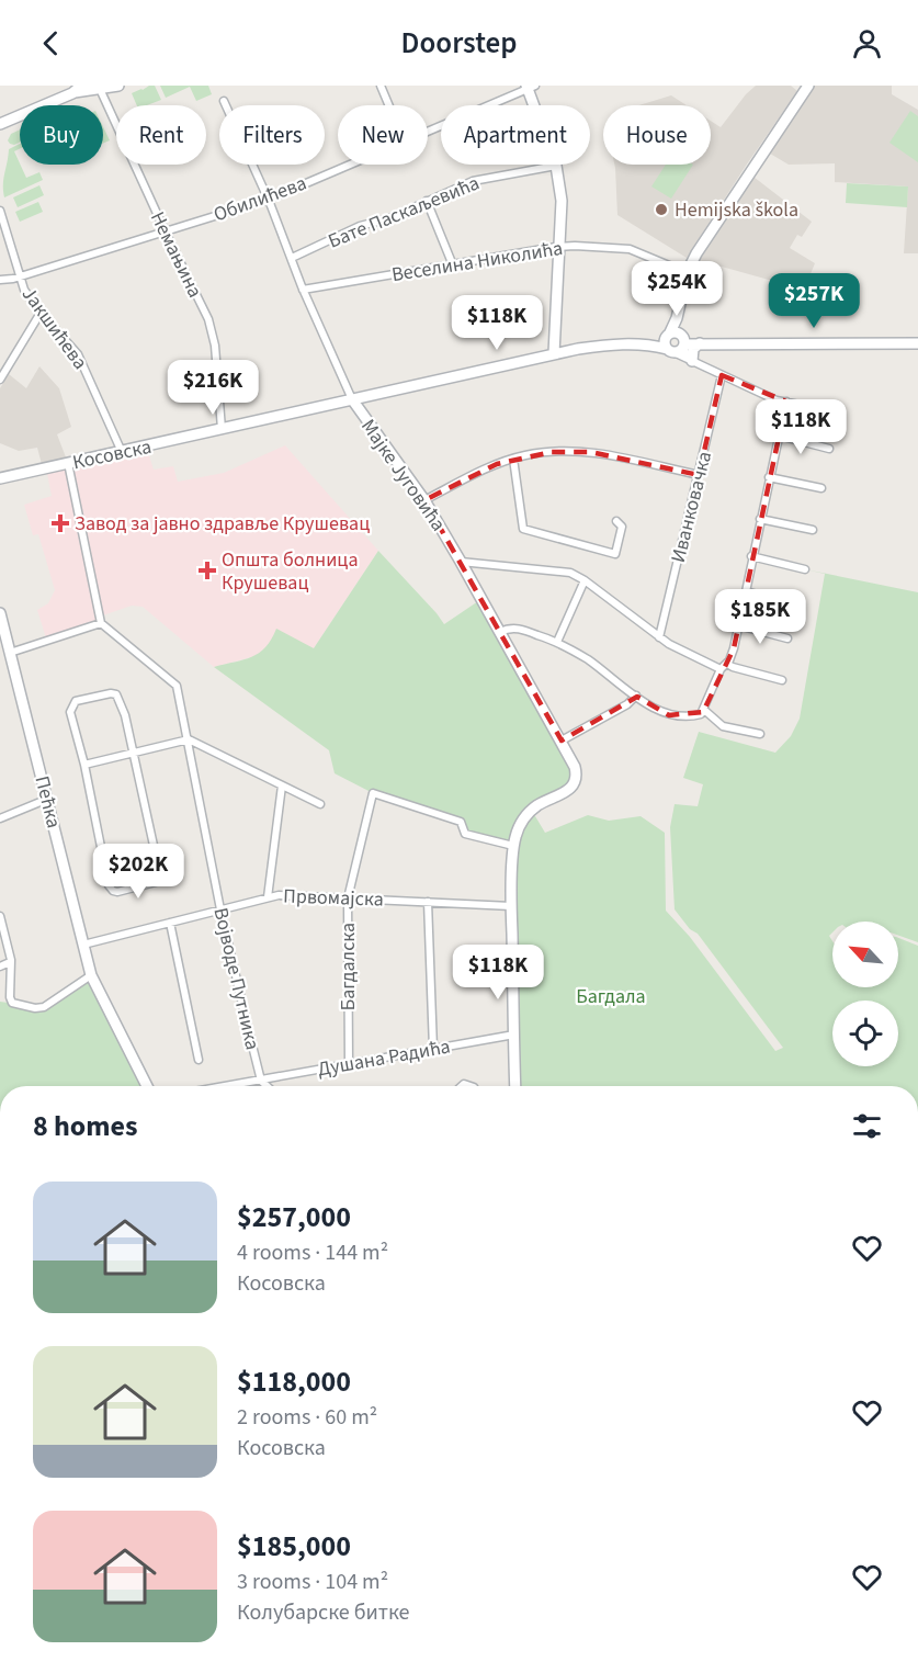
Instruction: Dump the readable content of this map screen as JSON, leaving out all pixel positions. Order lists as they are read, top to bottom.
{
  "streets": {
    "street": [
      "Обилићева",
      "Бате Паскаљевића",
      "Немањина",
      "Веселина Николића",
      "Јакшићева",
      "Косовска",
      "Мајке Југовића",
      "Иванковачка",
      "Пећка",
      "Првомајска",
      "Багдалска",
      "Војводе Путника",
      "Душана Радића"
    ]
  },
  "crossings": [
    ["Обилићева", "Немањина"],
    ["Обилићева", "Јакшићева"],
    ["Обилићева", "Мајке Југовића"],
    ["Бате Паскаљевића", "Мајке Југовића"],
    ["Немањина", "Косовска"],
    ["Веселина Николића", "Мајке Југовића"],
    ["Јакшићева", "Косовска"],
    ["Косовска", "Мајке Југовића"],
    ["Мајке Југовића", "Багдалска"],
    ["Пећка", "Првомајска"],
    ["Првомајска", "Багдалска"],
    ["Првомајска", "Војводе Путника"],
    ["Багдалска", "Душана Радића"],
    ["Војводе Путника", "Душана Радића"]
  ],
  "parks": ["Багдала"],
  "places": {
    "other": ["Hemijska škola"],
    "health": ["Завод за јавно здравље Крушевац", "Општа болница Крушевац"]
  },
  "north": "top left",
  "page": {
    "header": "Doorstep",
    "chip": [
      "Buy",
      "Rent",
      "Filters",
      "New",
      "Apartment",
      "House"
    ],
    "price": [
      "$254K",
      "$257K",
      "$118K",
      "$216K",
      "$118K",
      "$185K",
      "$202K",
      "$118K"
    ],
    "heading": "8 homes",
    "list": [
      {
        "name": "$257,000",
        "note": "4 rooms · 144 m² · Косовска"
      },
      {
        "name": "$118,000",
        "note": "2 rooms · 60 m² · Косовска"
      },
      {
        "name": "$185,000",
        "note": "3 rooms · 104 m² · Колубарске битке"
      }
    ]
  }
}
